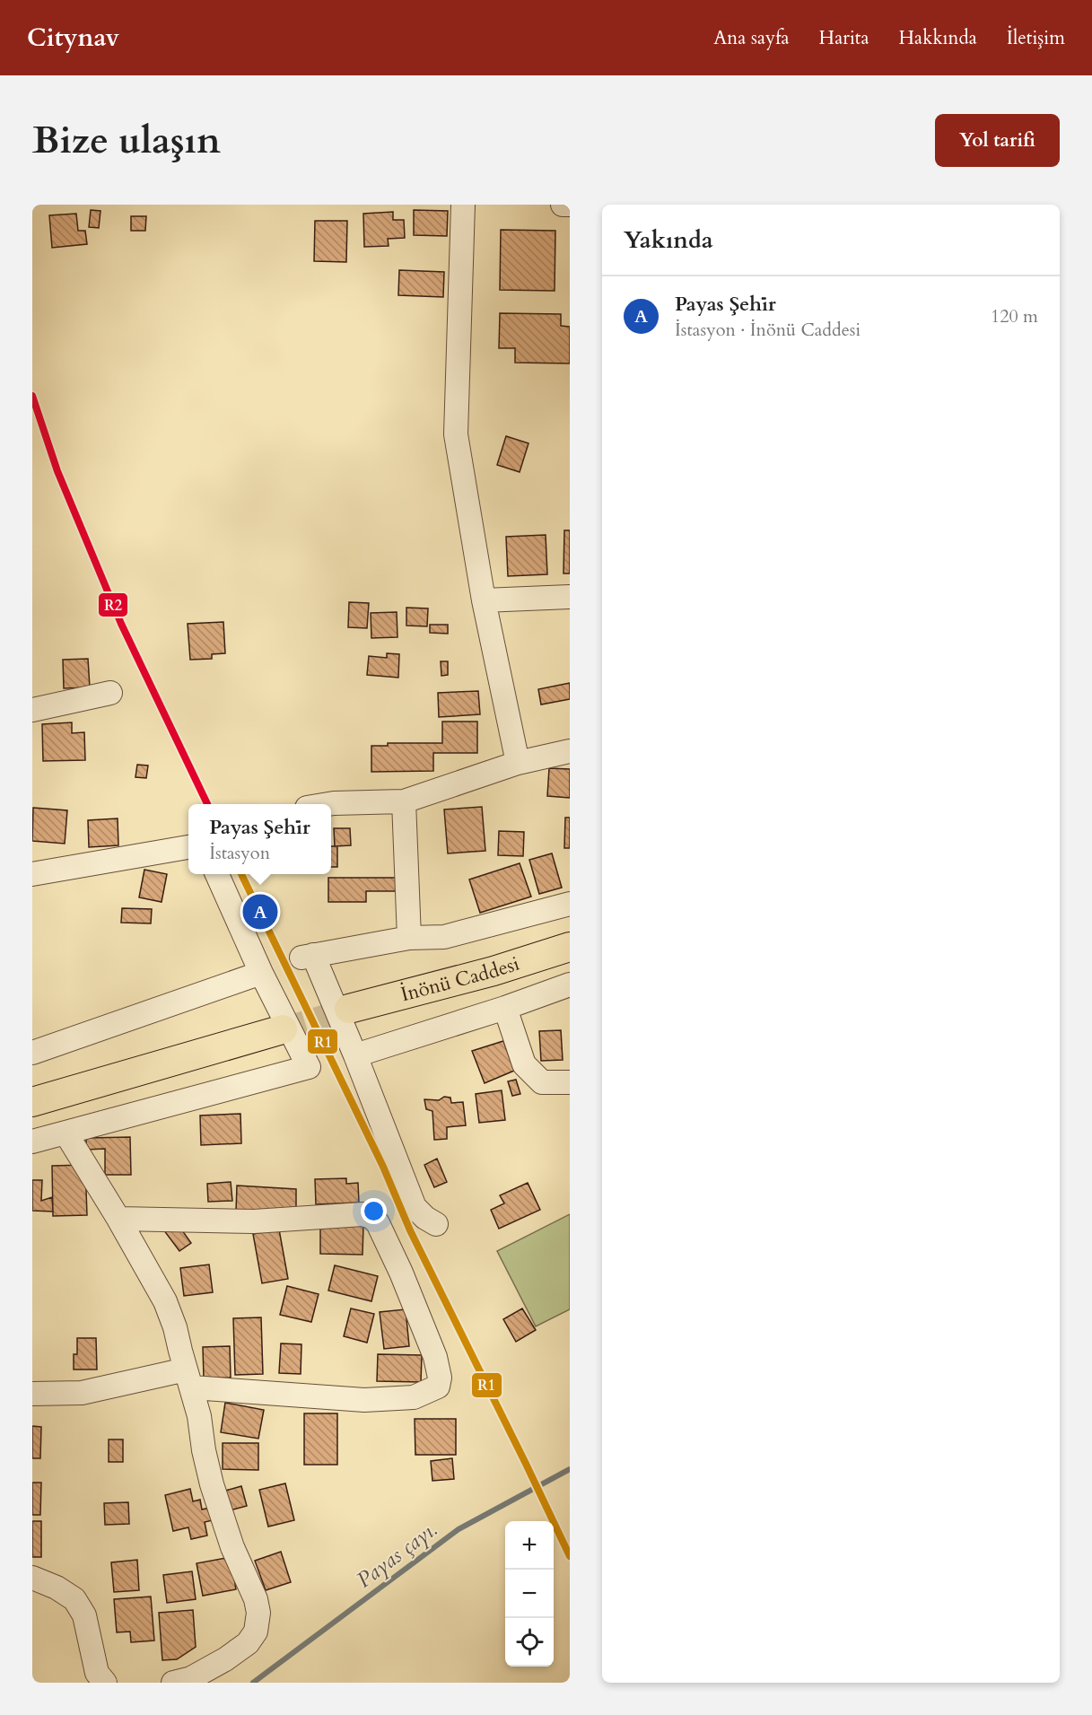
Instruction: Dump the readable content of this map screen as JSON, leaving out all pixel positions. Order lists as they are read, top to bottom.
{
  "streets": {
    "main road": ["İnönü Caddesi"]
  },
  "water": ["Payas çayı."],
  "lines": ["transit line R2", "transit line R1"],
  "page": {
    "header": "Citynav",
    "nav": [
      "Ana sayfa",
      "Harita",
      "Hakkında",
      "İletişim"
    ],
    "buttons": "Yol tarifi",
    "title": "Bize ulaşın",
    "heading": "Yakında",
    "list": [
      {
        "mark": "A",
        "name": "Payas Şehi̇r",
        "note": "İstasyon · İnönü Caddesi",
        "value": "120 m"
      }
    ],
    "popup": ["Payas Şehi̇r", "İstasyon"],
    "pins": "A",
    "map_buttons": ["+", "−"]
  }
}
